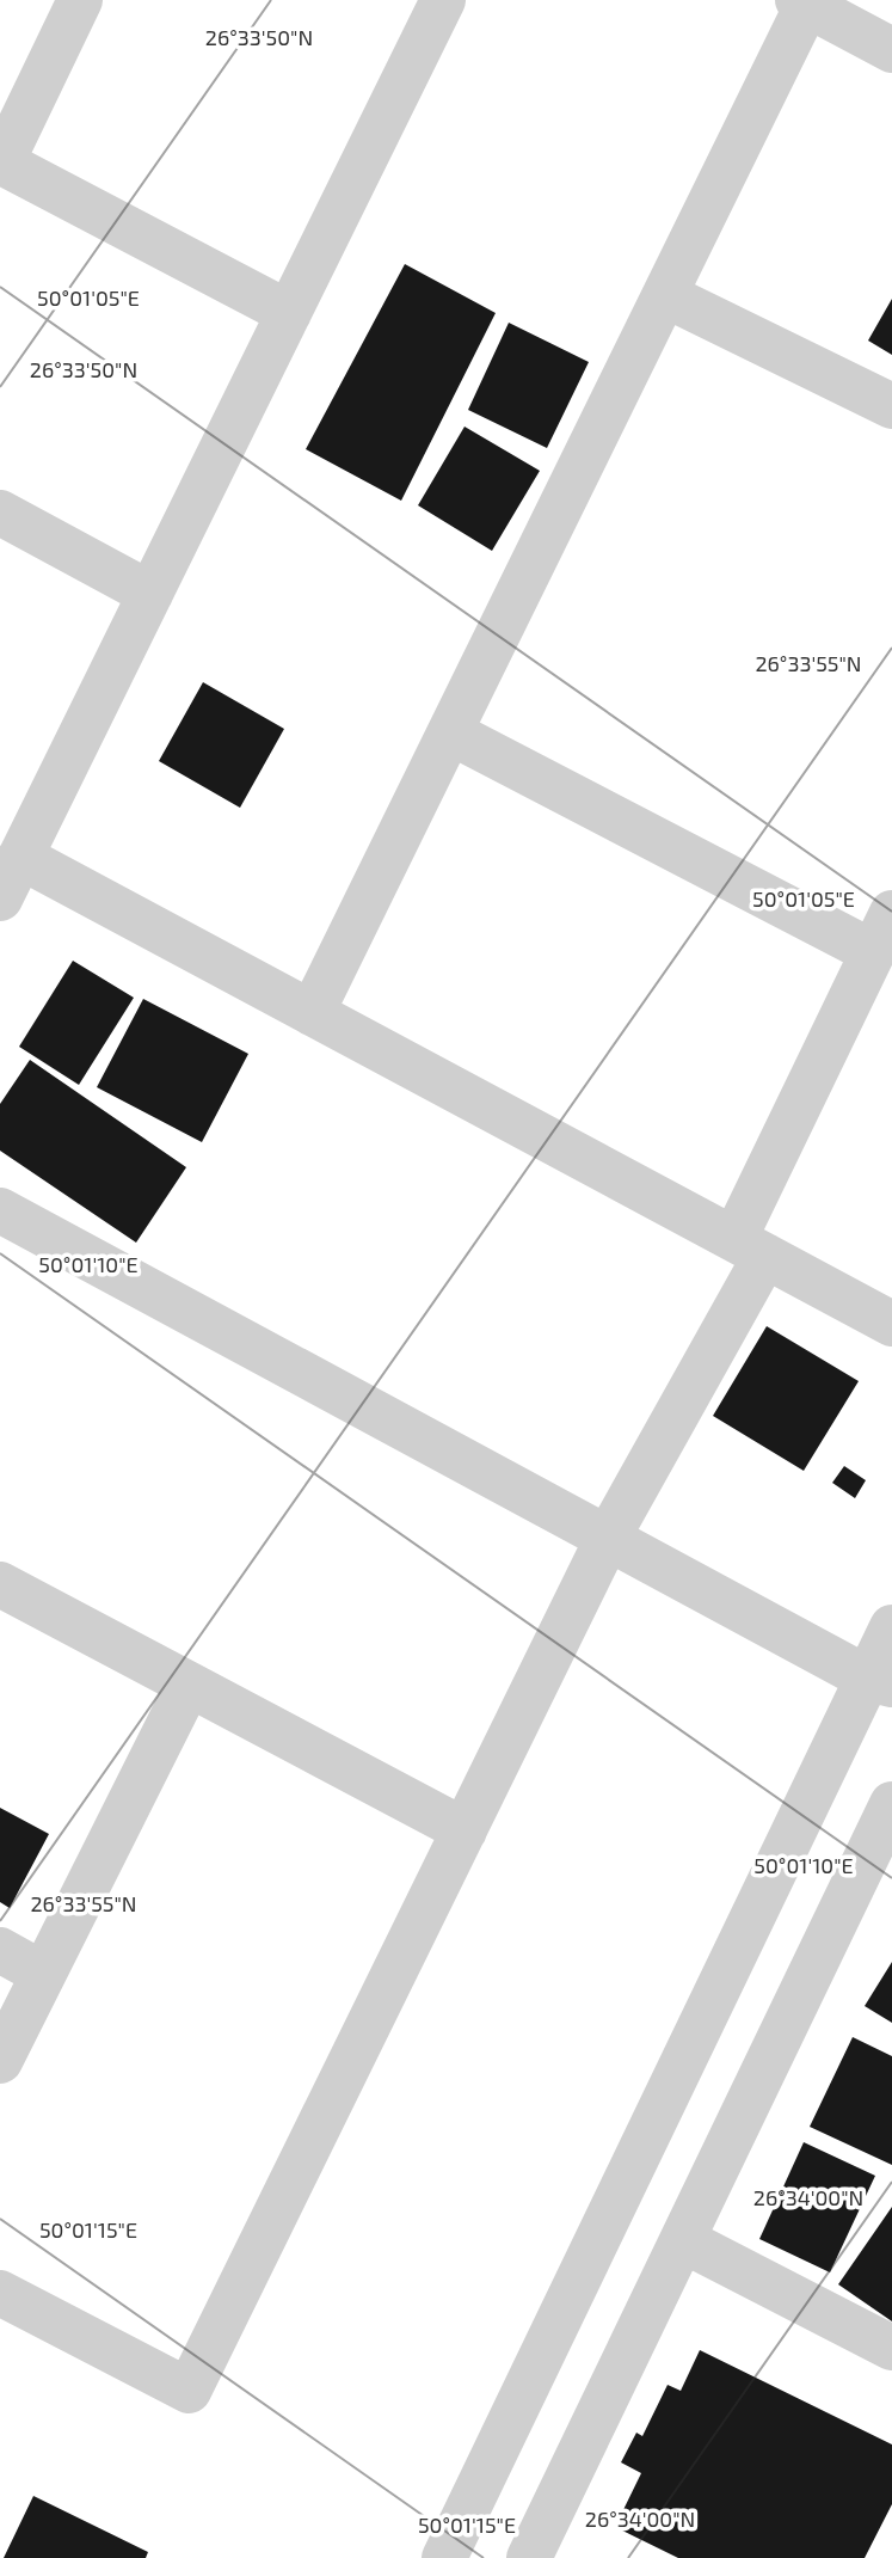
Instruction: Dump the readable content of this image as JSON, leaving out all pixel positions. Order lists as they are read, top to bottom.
{
  "coordinates": [
    "26°33'50\"N",
    "50°01'05\"E",
    "26°33'55\"N",
    "50°01'10\"E",
    "26°34'00\"N",
    "50°01'15\"E"
  ]
}
